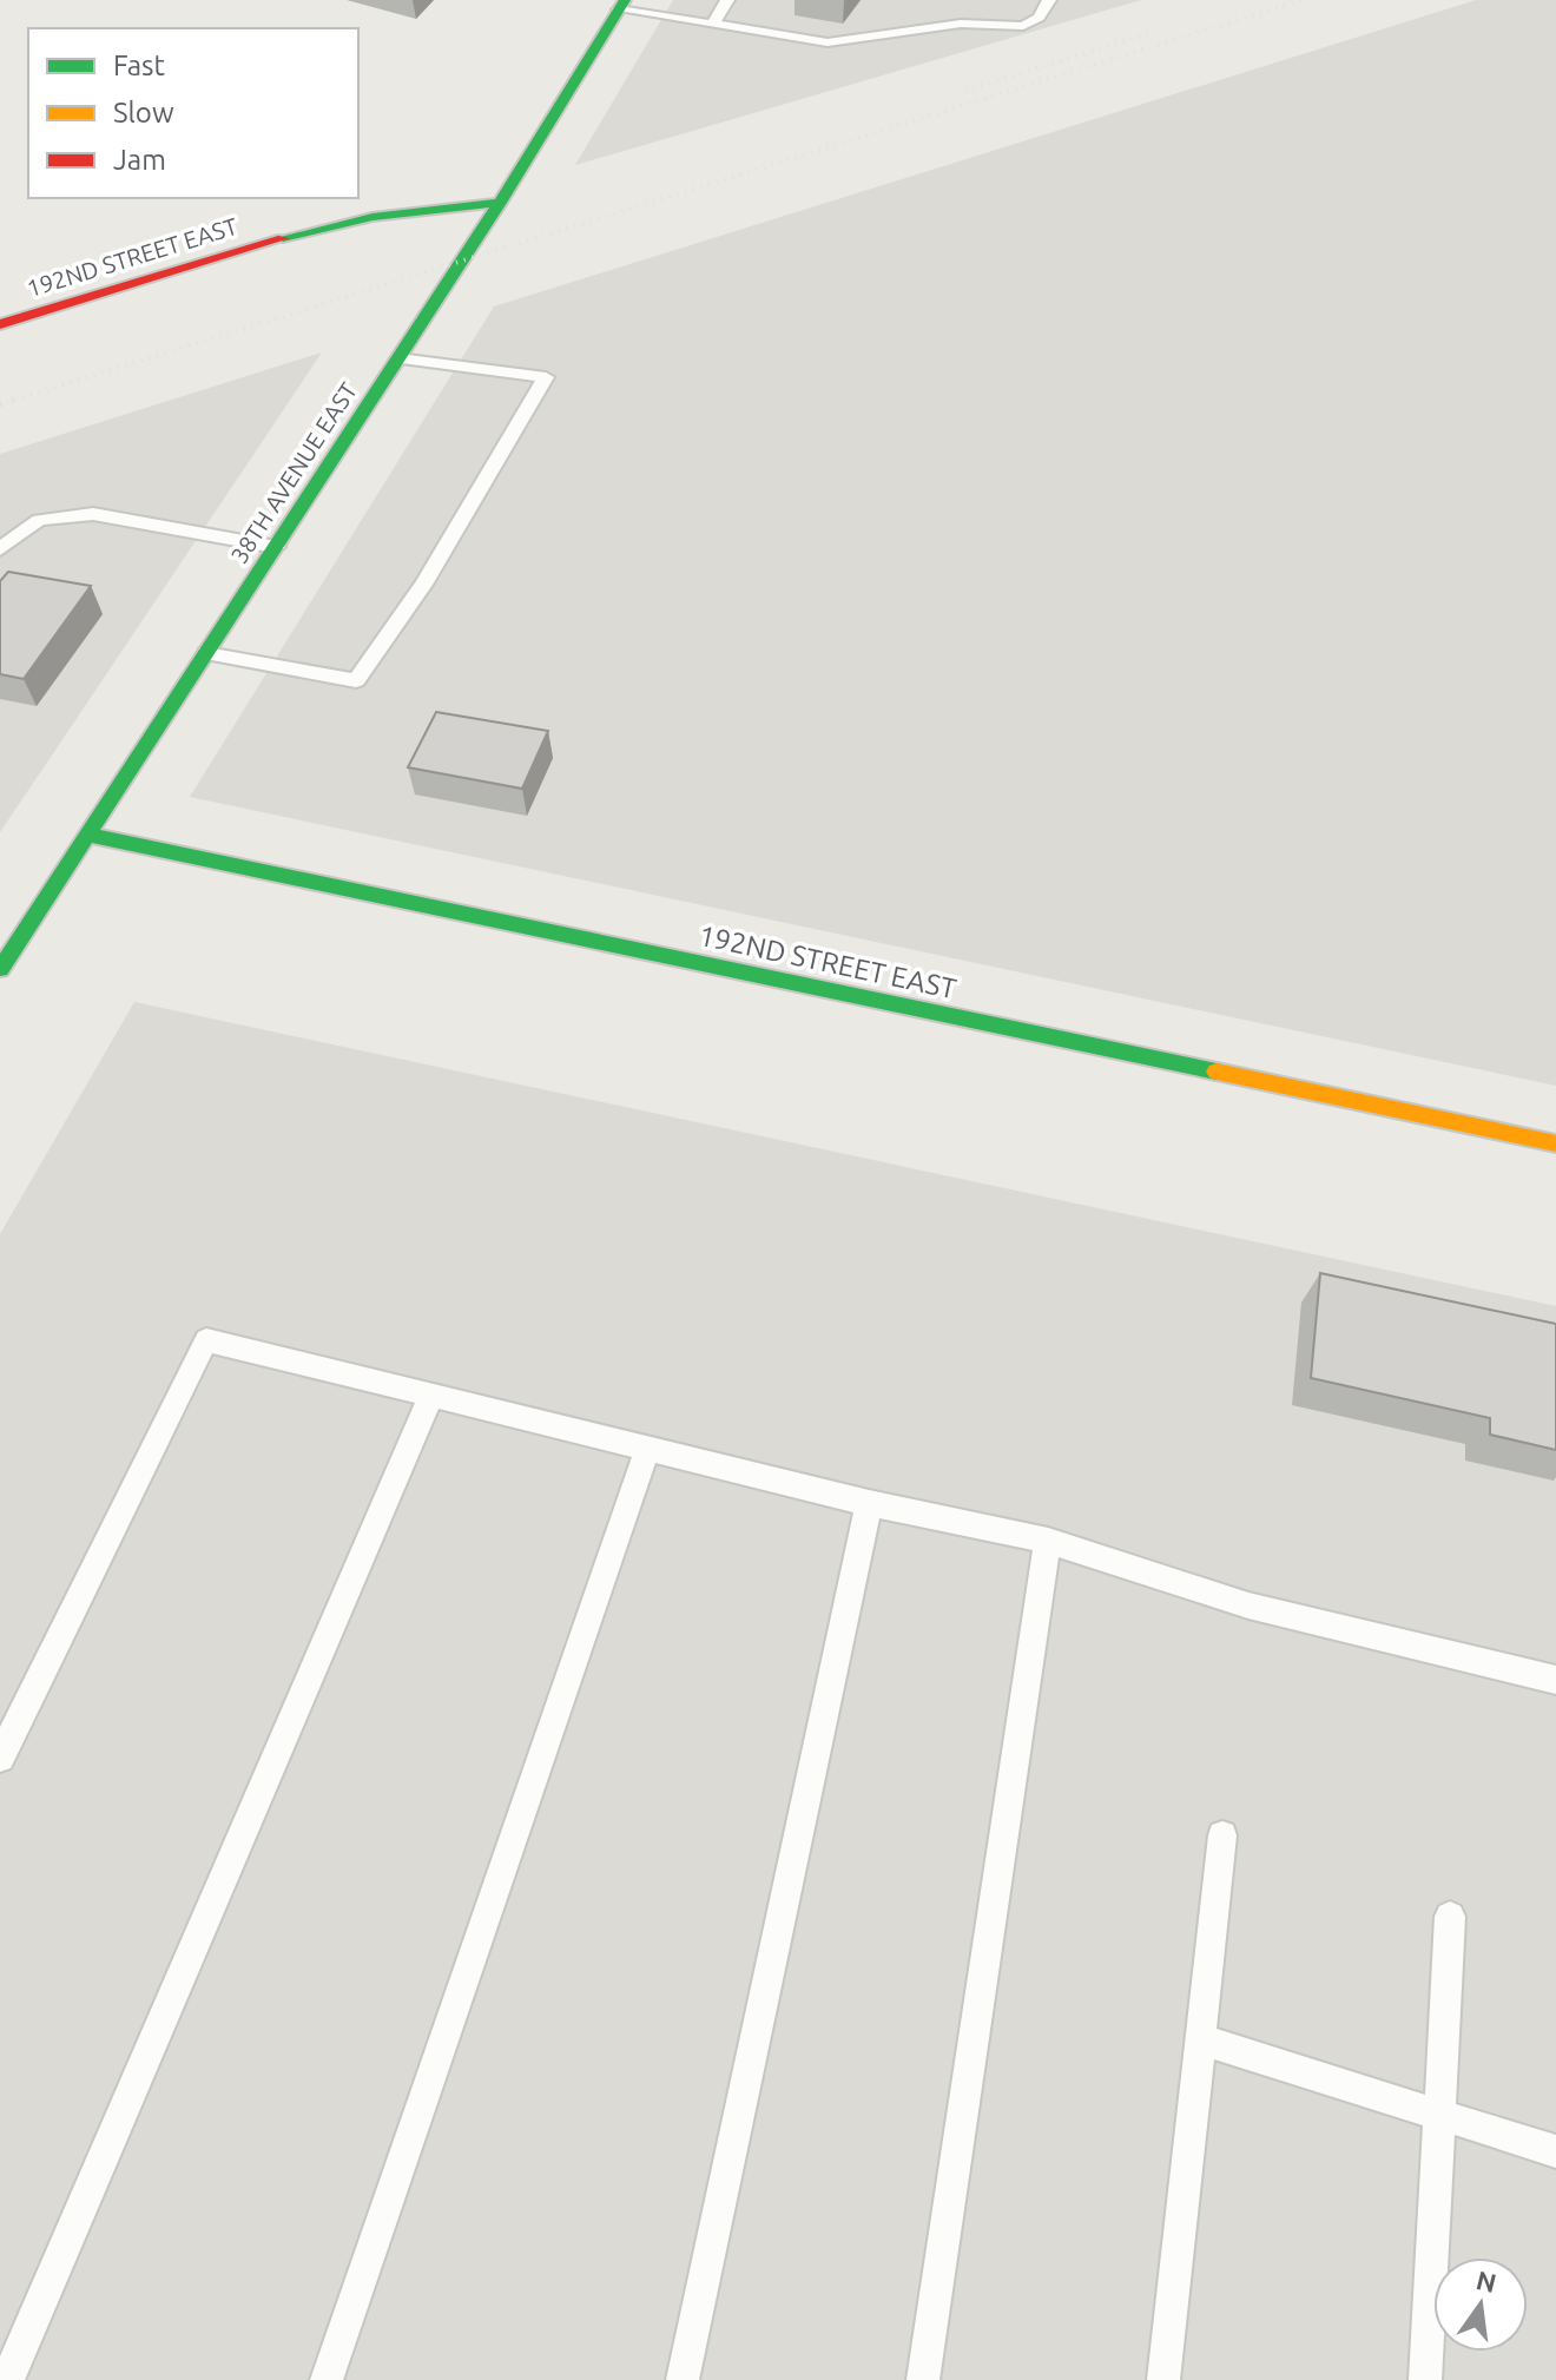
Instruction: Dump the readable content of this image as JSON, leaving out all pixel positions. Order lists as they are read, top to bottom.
{
  "streets": {
    "street": ["192ND STREET EAST", "38TH AVENUE EAST"]
  },
  "crossings": [
    ["192ND STREET EAST", "38TH AVENUE EAST"]
  ],
  "legend": ["Fast", "Slow", "Jam"],
  "north": "top"
}
